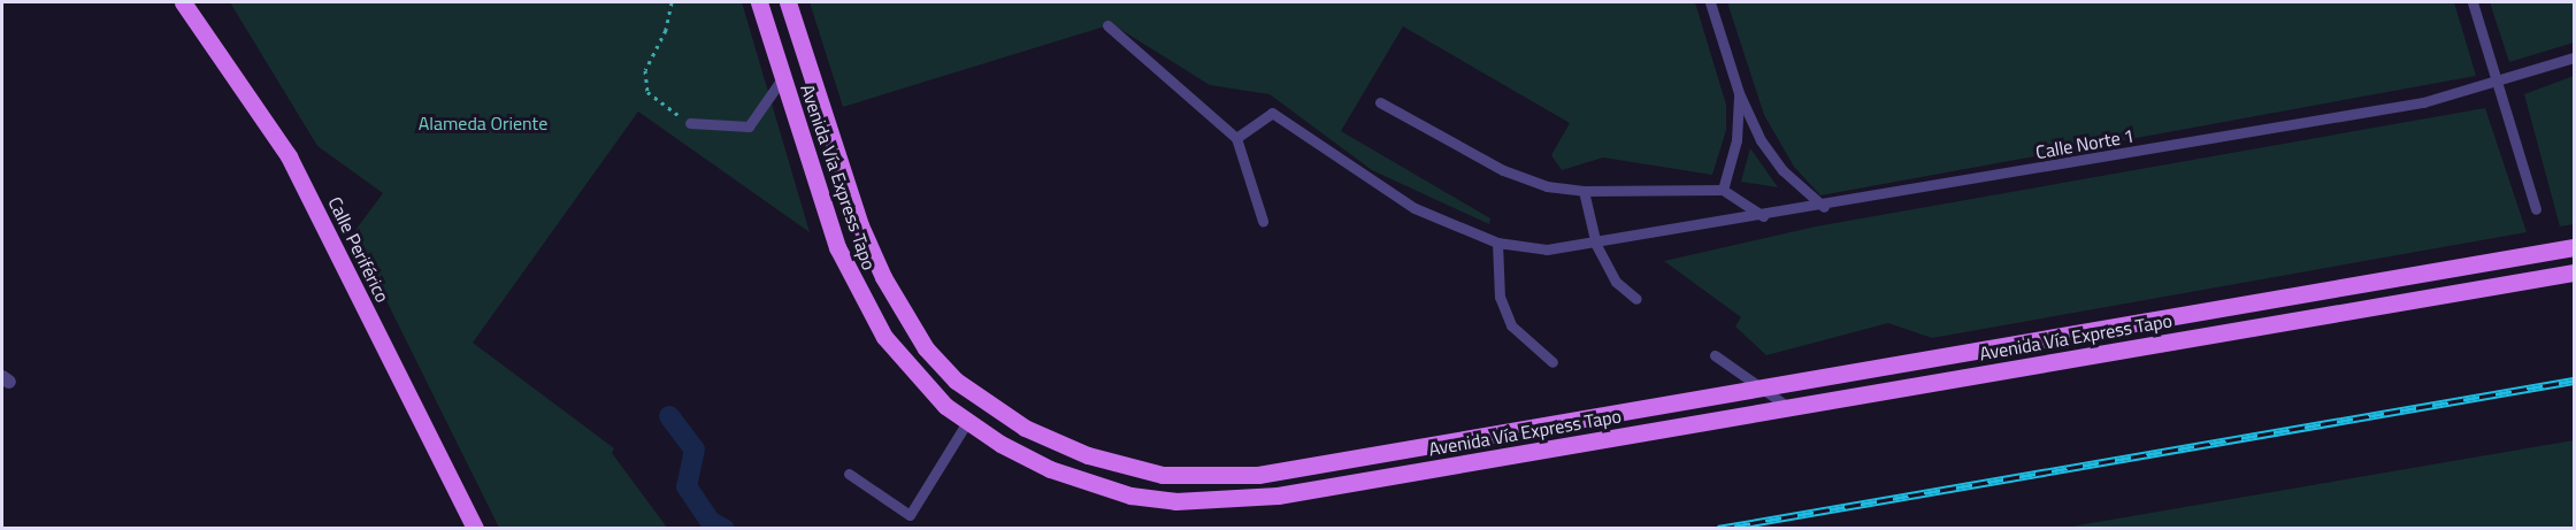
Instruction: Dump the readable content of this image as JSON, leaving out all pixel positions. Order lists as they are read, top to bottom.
{
  "streets": {
    "main road": ["Avenida Vía Express Tapo", "Calle Periférico"],
    "lane": ["Calle Norte 1"]
  },
  "parks": ["Alameda Oriente"]
}
